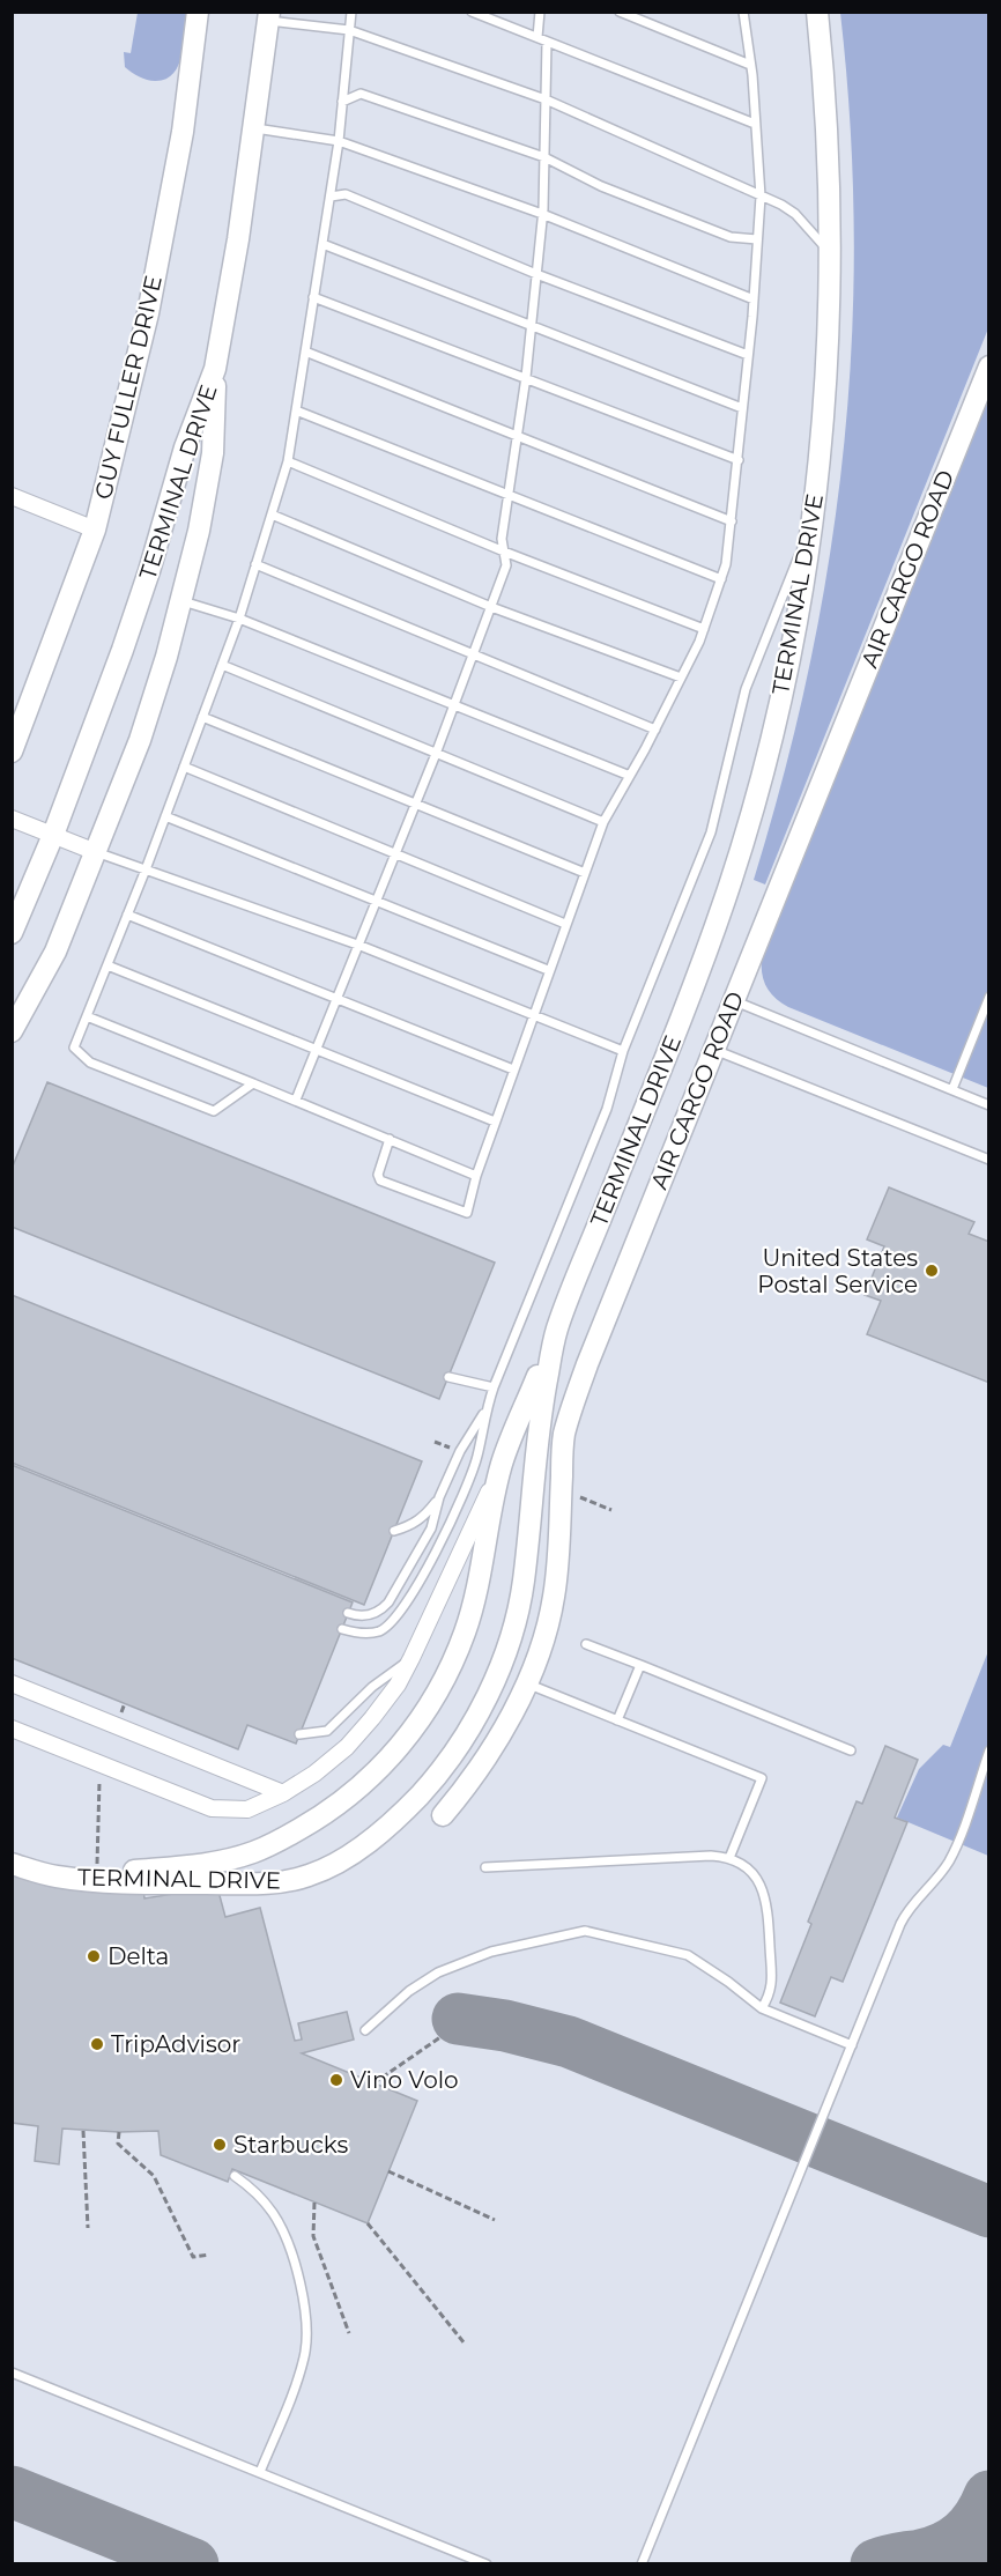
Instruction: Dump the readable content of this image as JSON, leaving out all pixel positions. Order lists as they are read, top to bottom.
{
  "streets": {
    "main road": ["GUY FULLER DRIVE", "TERMINAL DRIVE", "AIR CARGO ROAD"]
  },
  "places": [
    "United States Postal Service",
    "Delta",
    "TripAdvisor",
    "Vino Volo",
    "Starbucks"
  ]
}
